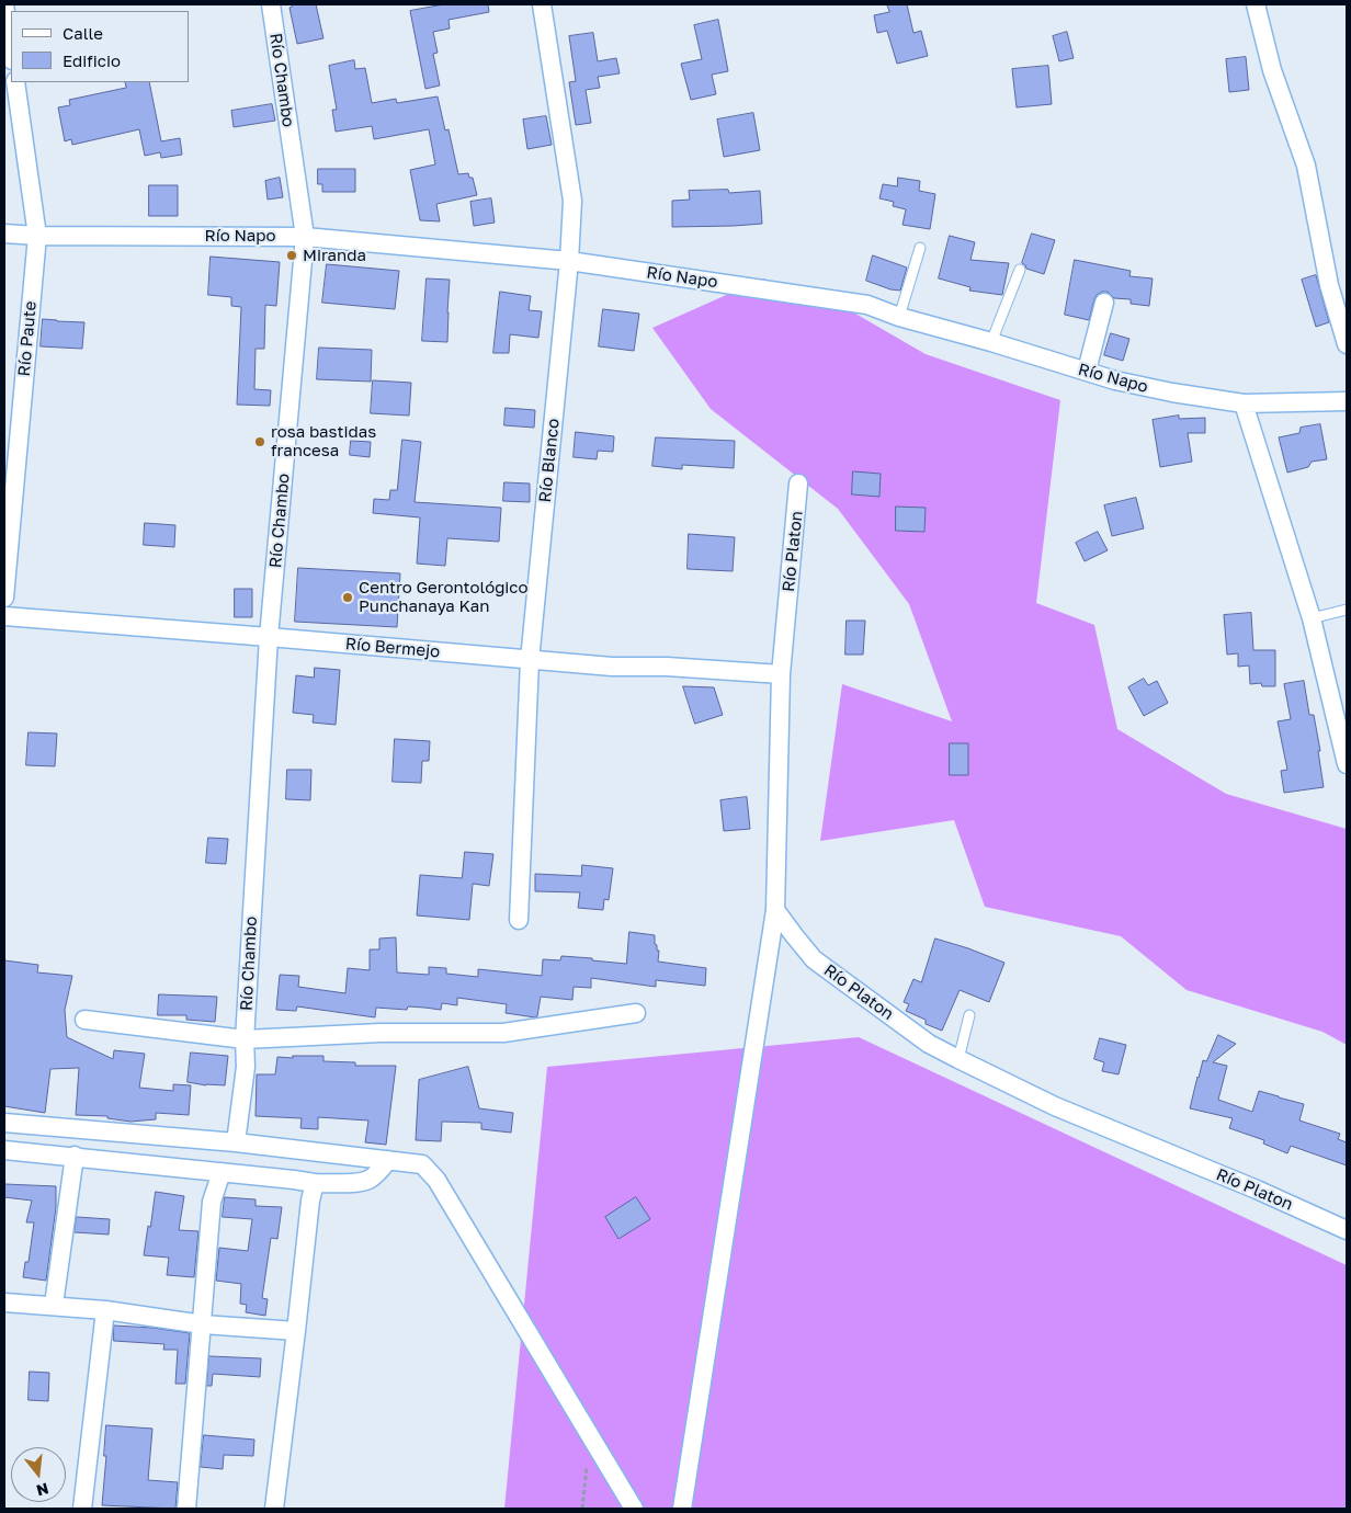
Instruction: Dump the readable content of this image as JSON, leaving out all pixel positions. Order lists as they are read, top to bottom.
{
  "streets": {
    "street": [
      "Río Chambo",
      "Río Napo",
      "Río Paute",
      "Río Blanco",
      "Río Platon",
      "Río Bermejo"
    ]
  },
  "crossings": [
    ["Río Chambo", "Río Napo"],
    ["Río Chambo", "Río Bermejo"],
    ["Río Napo", "Río Paute"],
    ["Río Napo", "Río Blanco"],
    ["Río Blanco", "Río Bermejo"],
    ["Río Platon", "Río Bermejo"]
  ],
  "places": ["Miranda", "rosa bastidas francesa", "Centro Gerontológico Punchanaya Kan"],
  "legend": ["Calle", "Edificio"],
  "north": "bottom"
}
